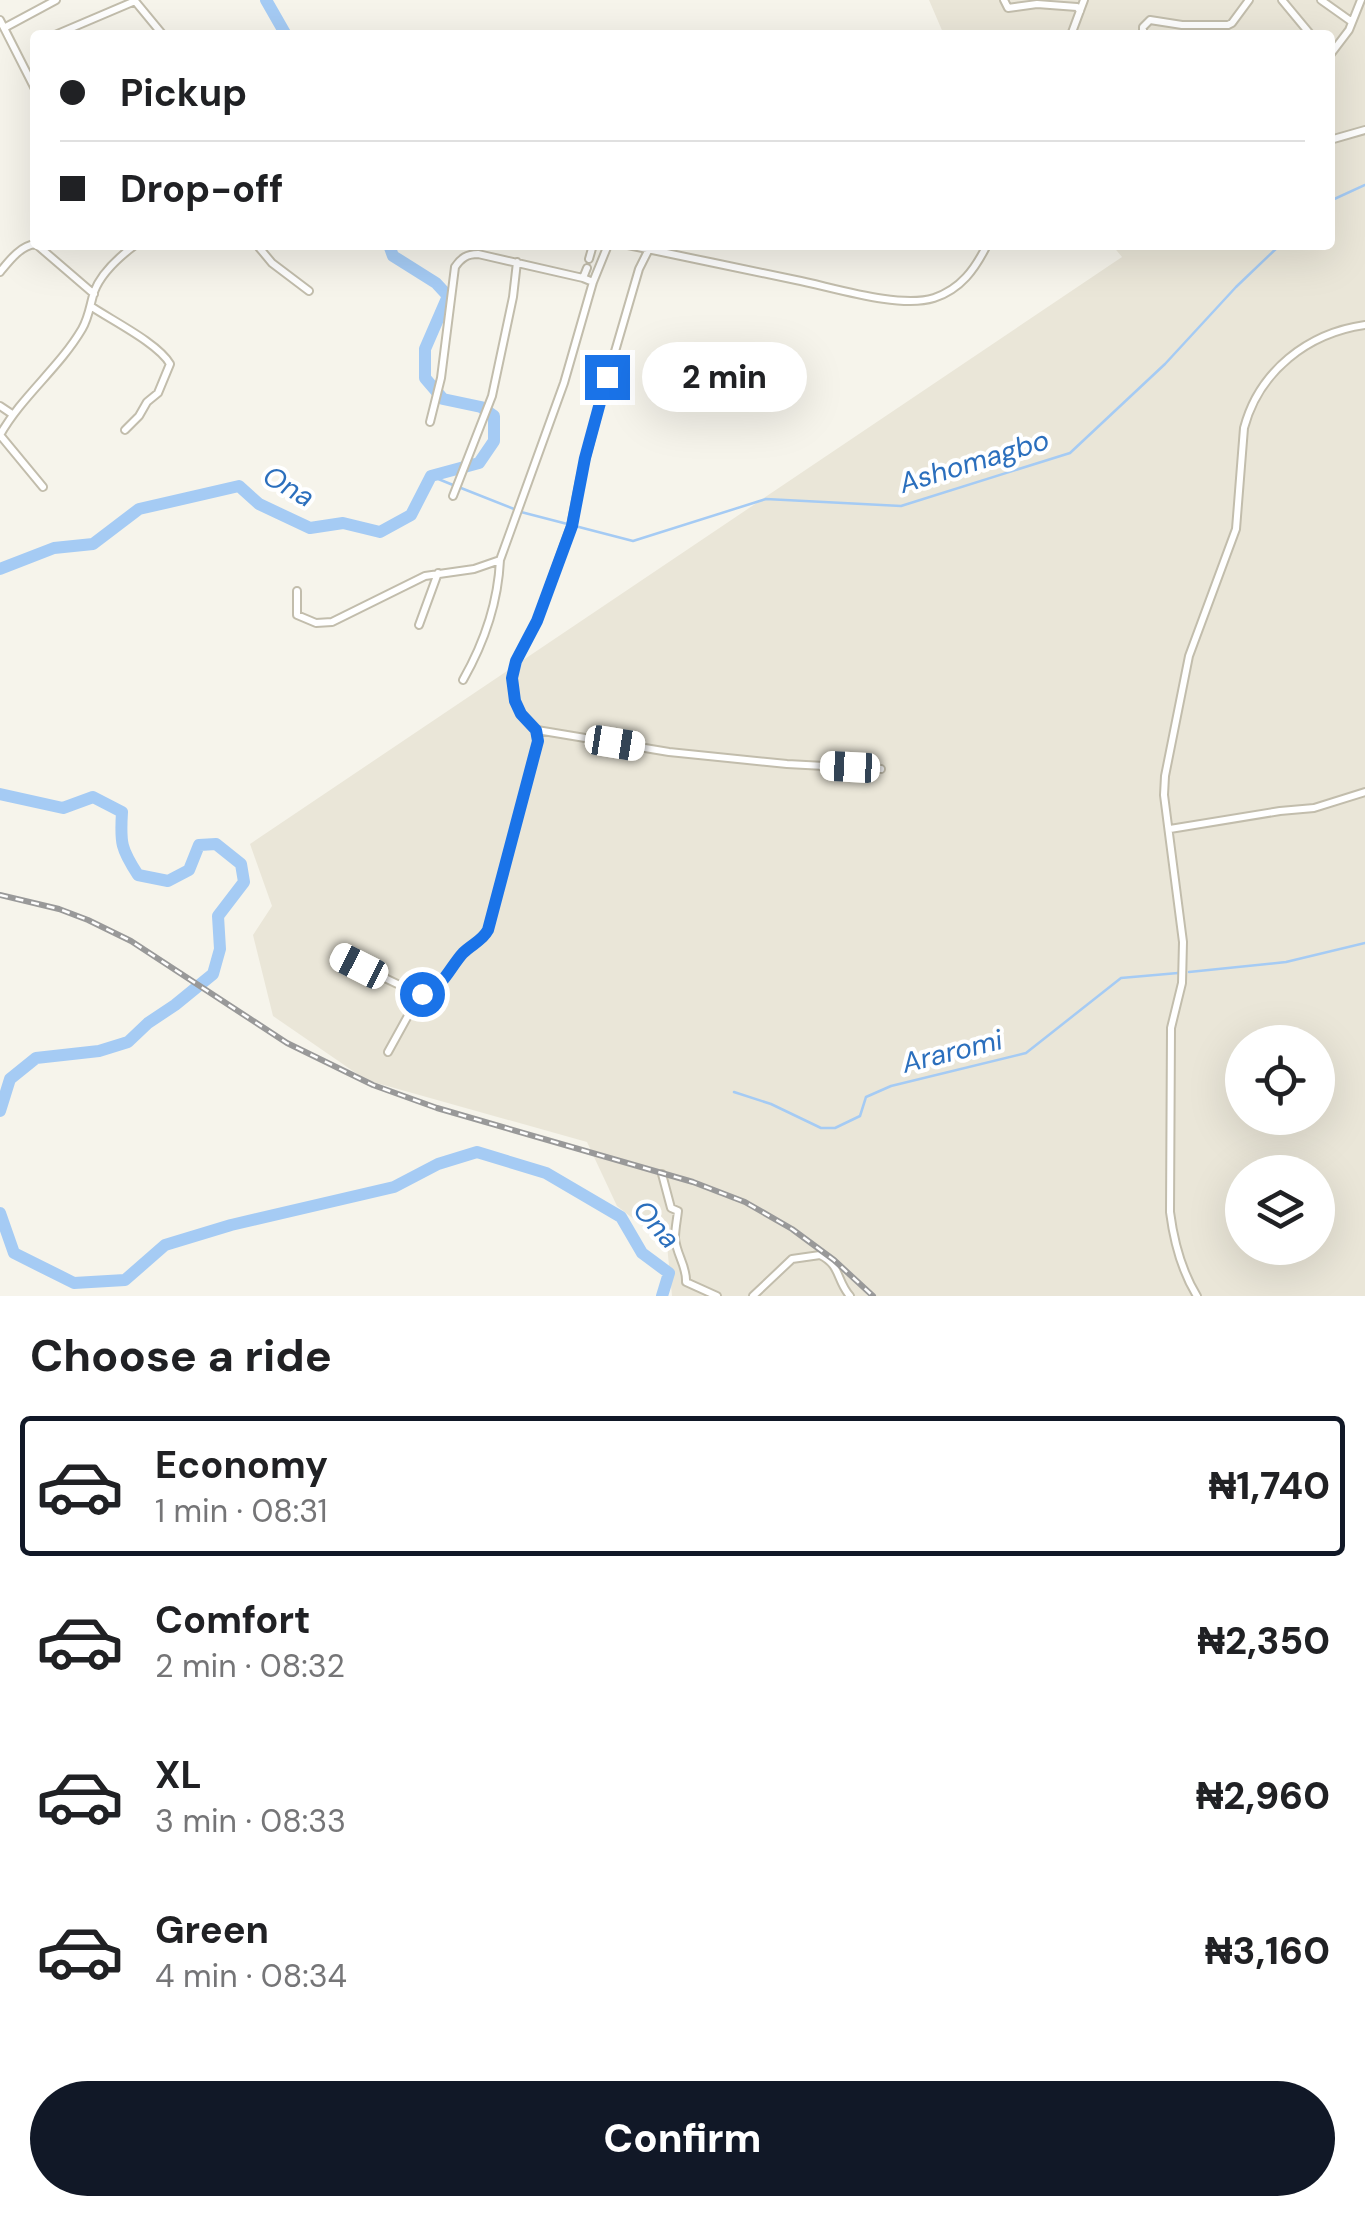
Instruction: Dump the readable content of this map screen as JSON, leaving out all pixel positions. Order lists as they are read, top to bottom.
{
  "water": ["Ashomagbo", "Ona", "Araromi"],
  "page": {
    "banner": ["Pickup", "Drop-off"],
    "bubble": "2 min",
    "heading": "Choose a ride",
    "list": [
      {
        "name": "Economy",
        "note": "1 min · 08:31",
        "value": "₦1,740"
      },
      {
        "name": "Comfort",
        "note": "2 min · 08:32",
        "value": "₦2,350"
      },
      {
        "name": "XL",
        "note": "3 min · 08:33",
        "value": "₦2,960"
      },
      {
        "name": "Green",
        "note": "4 min · 08:34",
        "value": "₦3,160"
      }
    ],
    "buttons": "Confirm"
  }
}
